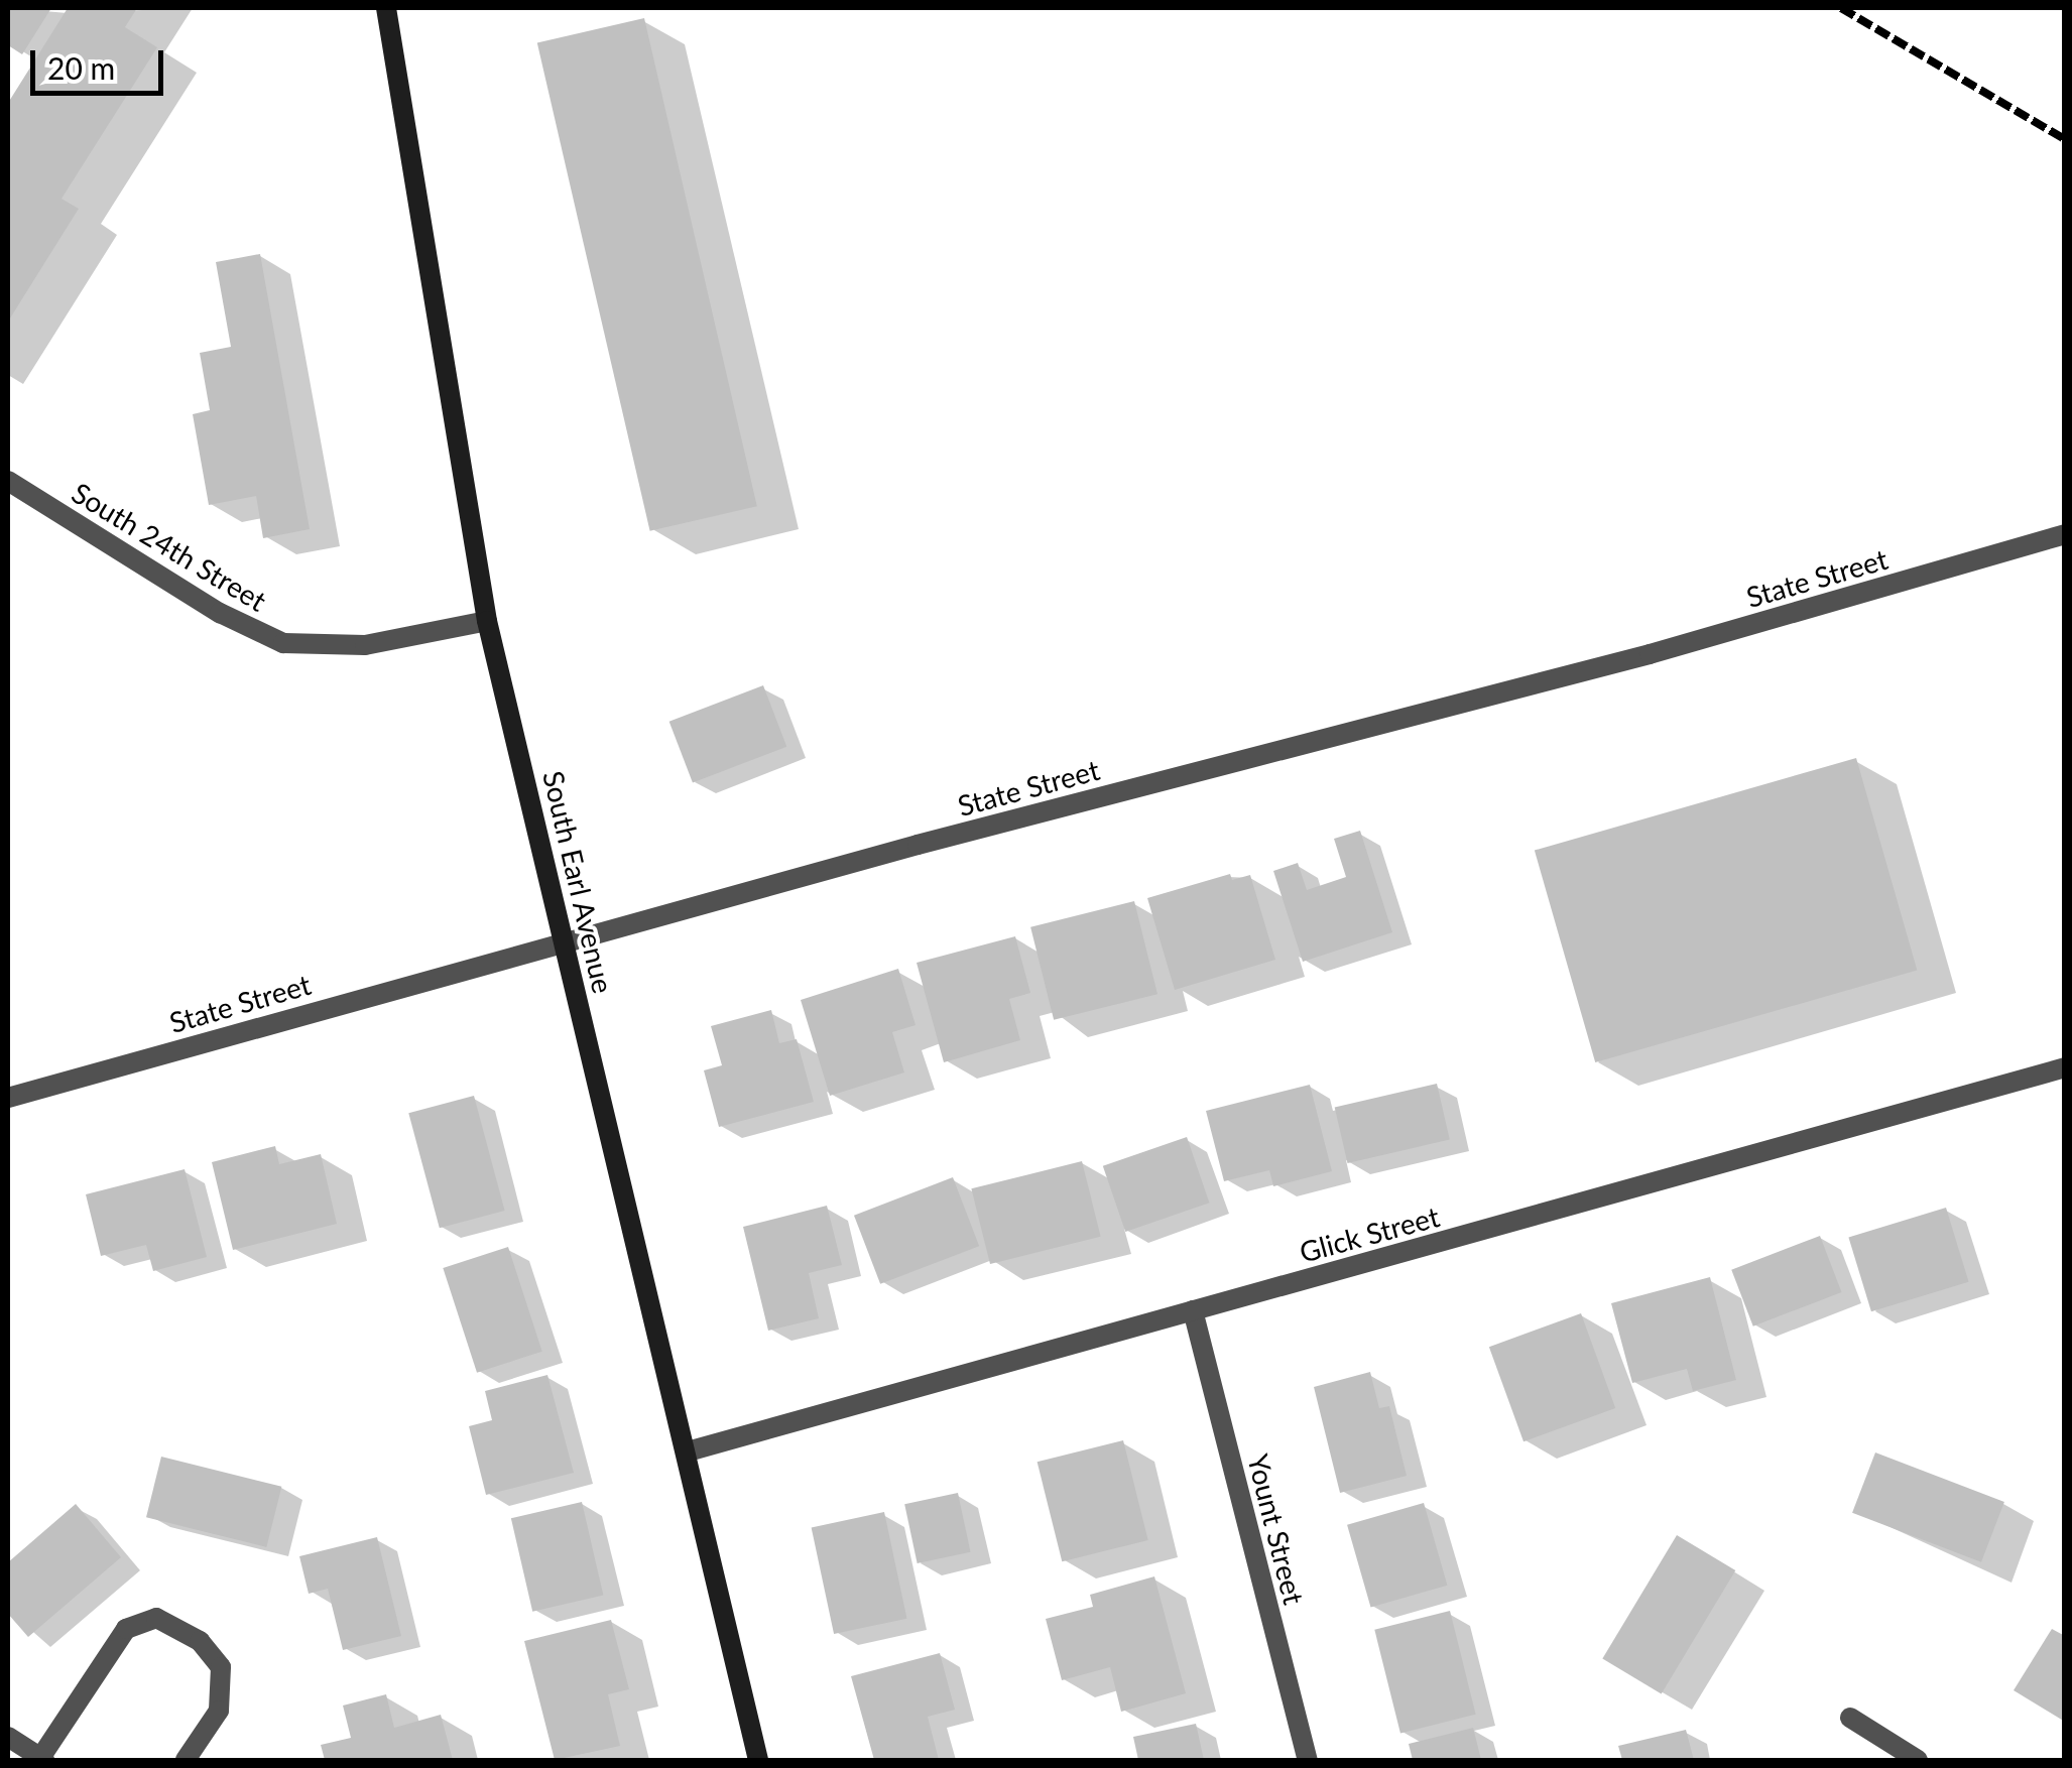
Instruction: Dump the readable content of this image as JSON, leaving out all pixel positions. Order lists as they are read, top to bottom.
{
  "streets": {
    "street": [
      "South 24th Street",
      "State Street",
      "South Earl Avenue",
      "Glick Street",
      "Yount Street"
    ]
  },
  "crossings": [
    ["South 24th Street", "South Earl Avenue"],
    ["State Street", "South Earl Avenue"],
    ["South Earl Avenue", "Glick Street"],
    ["Glick Street", "Yount Street"]
  ],
  "scale_bar": "20 m"
}
